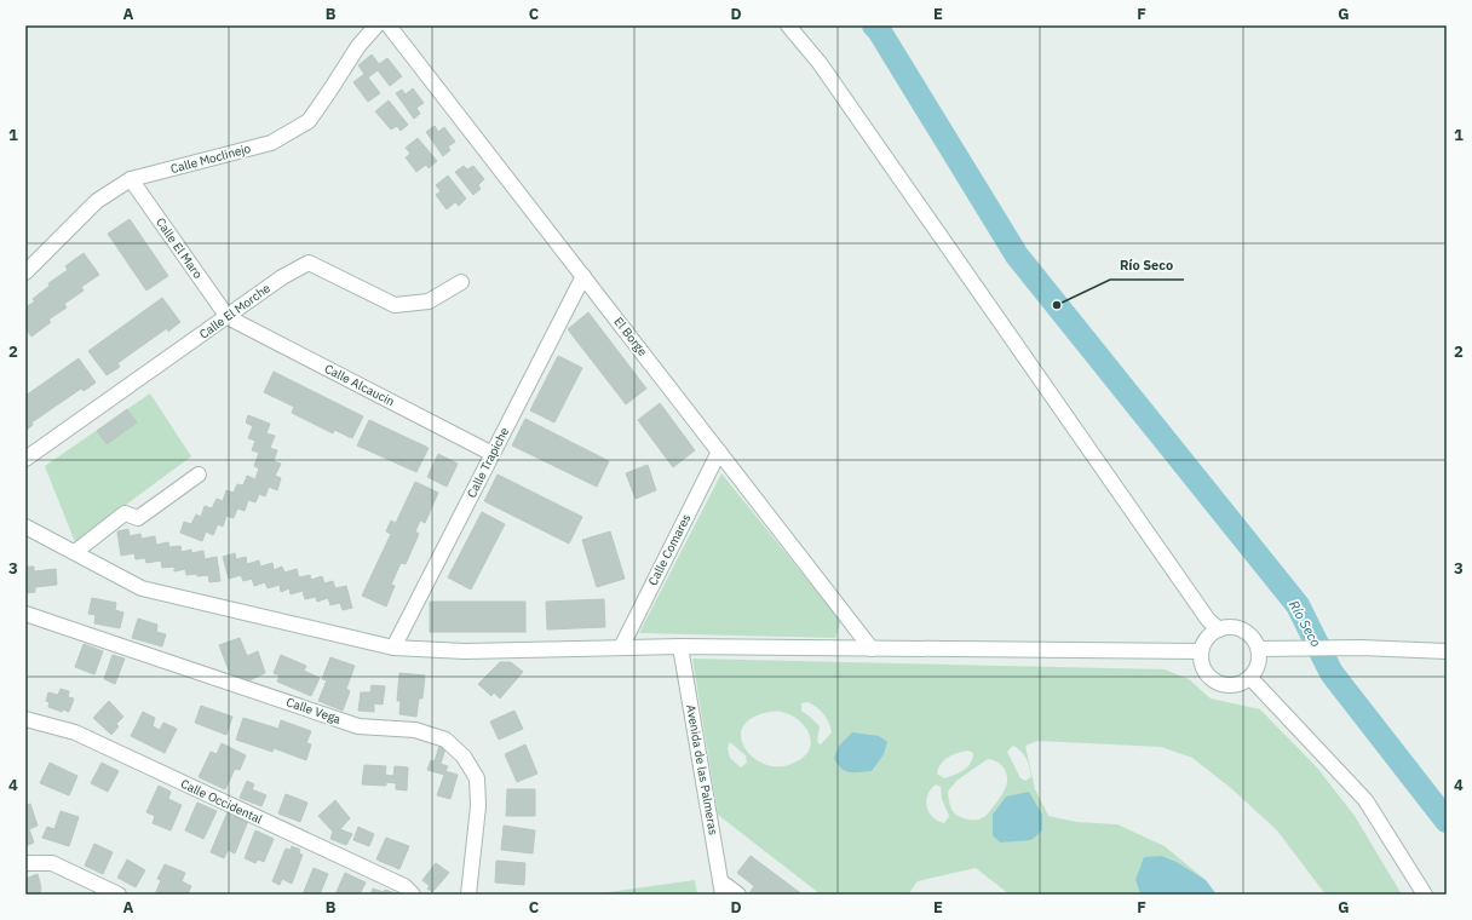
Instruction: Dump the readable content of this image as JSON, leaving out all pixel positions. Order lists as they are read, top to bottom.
{
  "streets": {
    "street": [
      "Calle Moclinejo",
      "Calle El Maro",
      "Calle El Morche",
      "El Borge",
      "Calle Alcaucin",
      "Calle Trapiche",
      "Calle Comares",
      "Calle Vega",
      "Avenida de las Palmeras",
      "Calle Occidental"
    ]
  },
  "crossings": [
    ["Calle Moclinejo", "Calle El Maro"],
    ["Calle El Maro", "Calle El Morche"],
    ["Calle El Maro", "Calle Alcaucin"],
    ["Calle El Morche", "Calle Alcaucin"],
    ["El Borge", "Calle Trapiche"],
    ["El Borge", "Calle Comares"],
    ["Calle Alcaucin", "Calle Trapiche"]
  ],
  "water": ["Río Seco"],
  "places": ["Río Seco"],
  "grid": {
    "columns": [
      "A",
      "B",
      "C",
      "D",
      "E",
      "F",
      "G"
    ],
    "rows": [
      "1",
      "2",
      "3",
      "4"
    ]
  }
}
